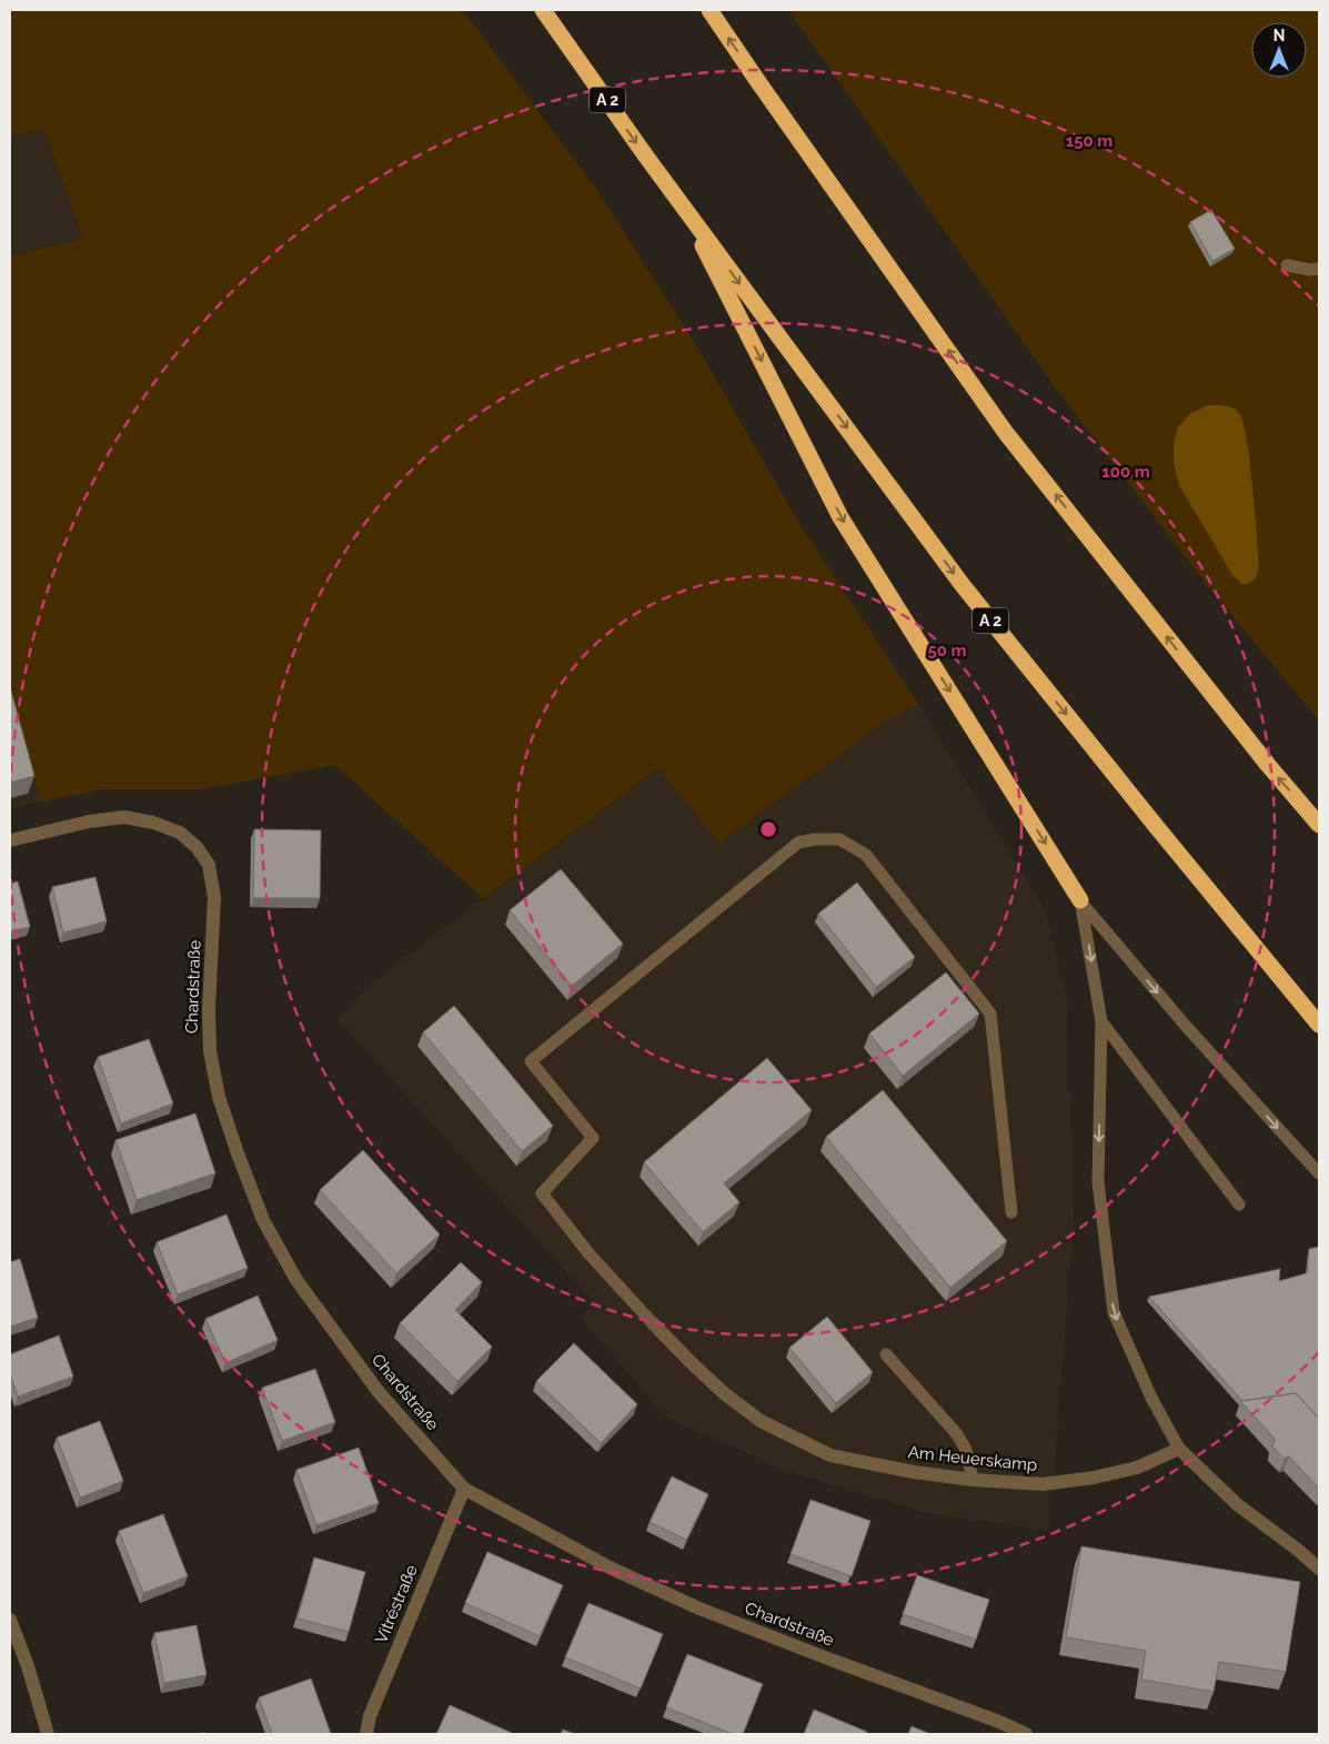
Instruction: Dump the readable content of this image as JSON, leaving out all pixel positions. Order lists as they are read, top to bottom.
{
  "streets": {
    "highway": ["A 2"],
    "street": ["Chardstraße", "Am Heuerskamp", "Vitréstraße"]
  },
  "crossings": [
    ["Chardstraße", "Vitréstraße"]
  ],
  "north": "top",
  "rings": ["150 m", "100 m", "50 m"]
}
